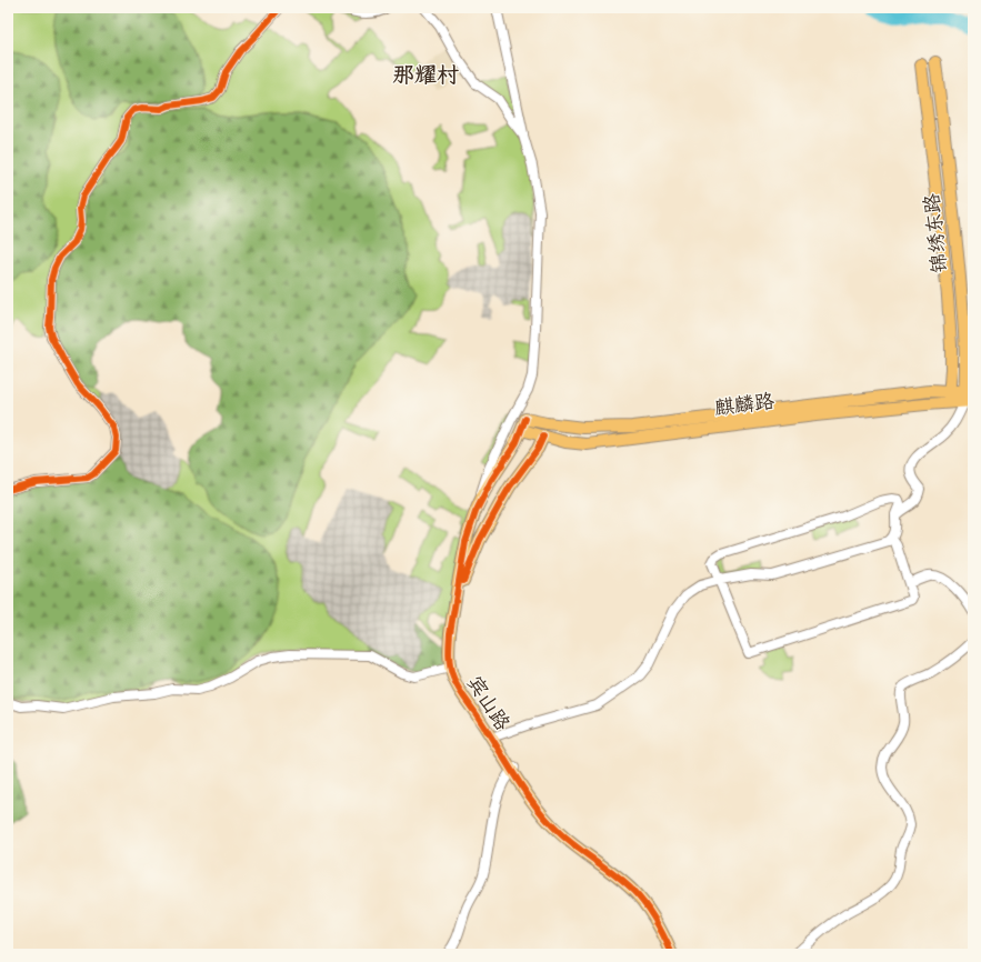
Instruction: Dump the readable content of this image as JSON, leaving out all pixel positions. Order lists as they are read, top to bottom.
{
  "streets": {
    "main road": ["锦绣东路", "麒麟路", "宾山路"]
  },
  "crossings": [
    ["锦绣东路", "麒麟路"],
    ["麒麟路", "宾山路"]
  ],
  "districts": ["那耀村"]
}
